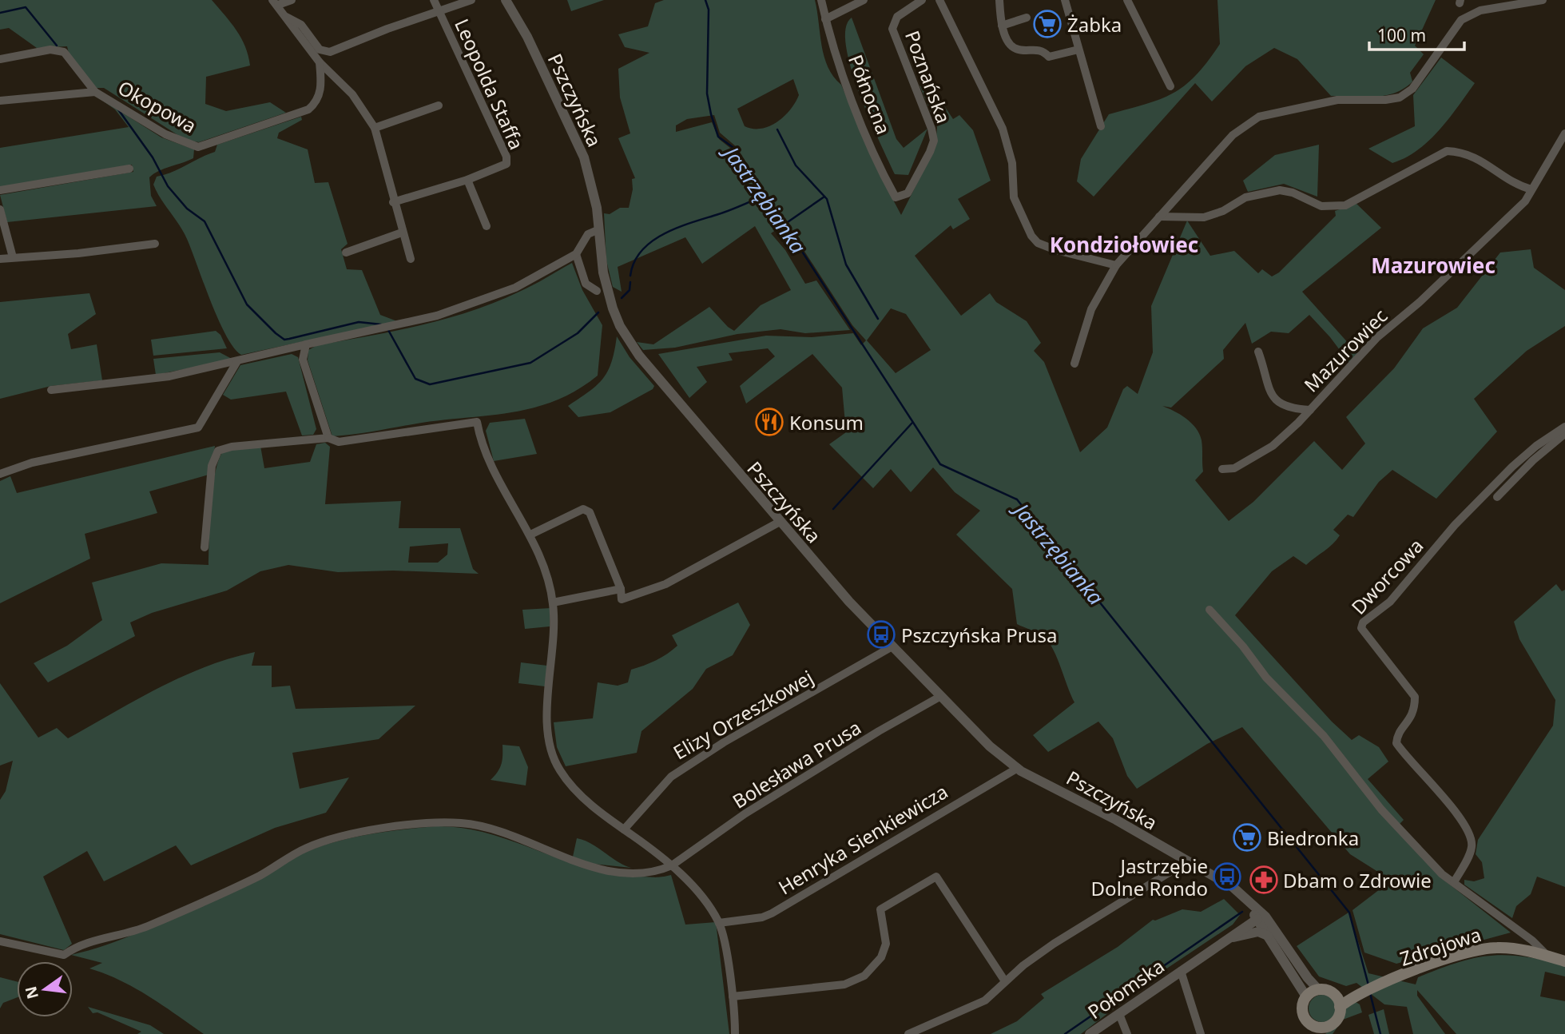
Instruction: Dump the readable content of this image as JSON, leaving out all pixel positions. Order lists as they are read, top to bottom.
{
  "streets": {
    "main road": ["Zdrojowa"],
    "street": [
      "Poznańska",
      "Leopolda Staffa",
      "Północna",
      "Pszczyńska",
      "Okopowa",
      "Mazurowiec",
      "Dworcowa",
      "Elizy Orzeszkowej",
      "Bolesława Prusa",
      "Henryka Sienkiewicza",
      "Połomska"
    ]
  },
  "crossings": [
    ["Poznańska", "Północna"],
    ["Pszczyńska", "Elizy Orzeszkowej"],
    ["Pszczyńska", "Bolesława Prusa"],
    ["Pszczyńska", "Henryka Sienkiewicza"],
    ["Pszczyńska", "Zdrojowa"],
    ["Pszczyńska", "Połomska"]
  ],
  "districts": ["Kondziołowiec", "Mazurowiec"],
  "water": ["Jastrzębianka"],
  "places": {
    "supermarket": ["Żabka", "Biedronka"],
    "restaurant": ["Konsum"],
    "bus stop": ["Pszczyńska Prusa", "Jastrzębie Dolne Rondo"],
    "pharmacy": ["Dbam o Zdrowie"]
  },
  "scale_bar": "100 m",
  "north": "left"
}
